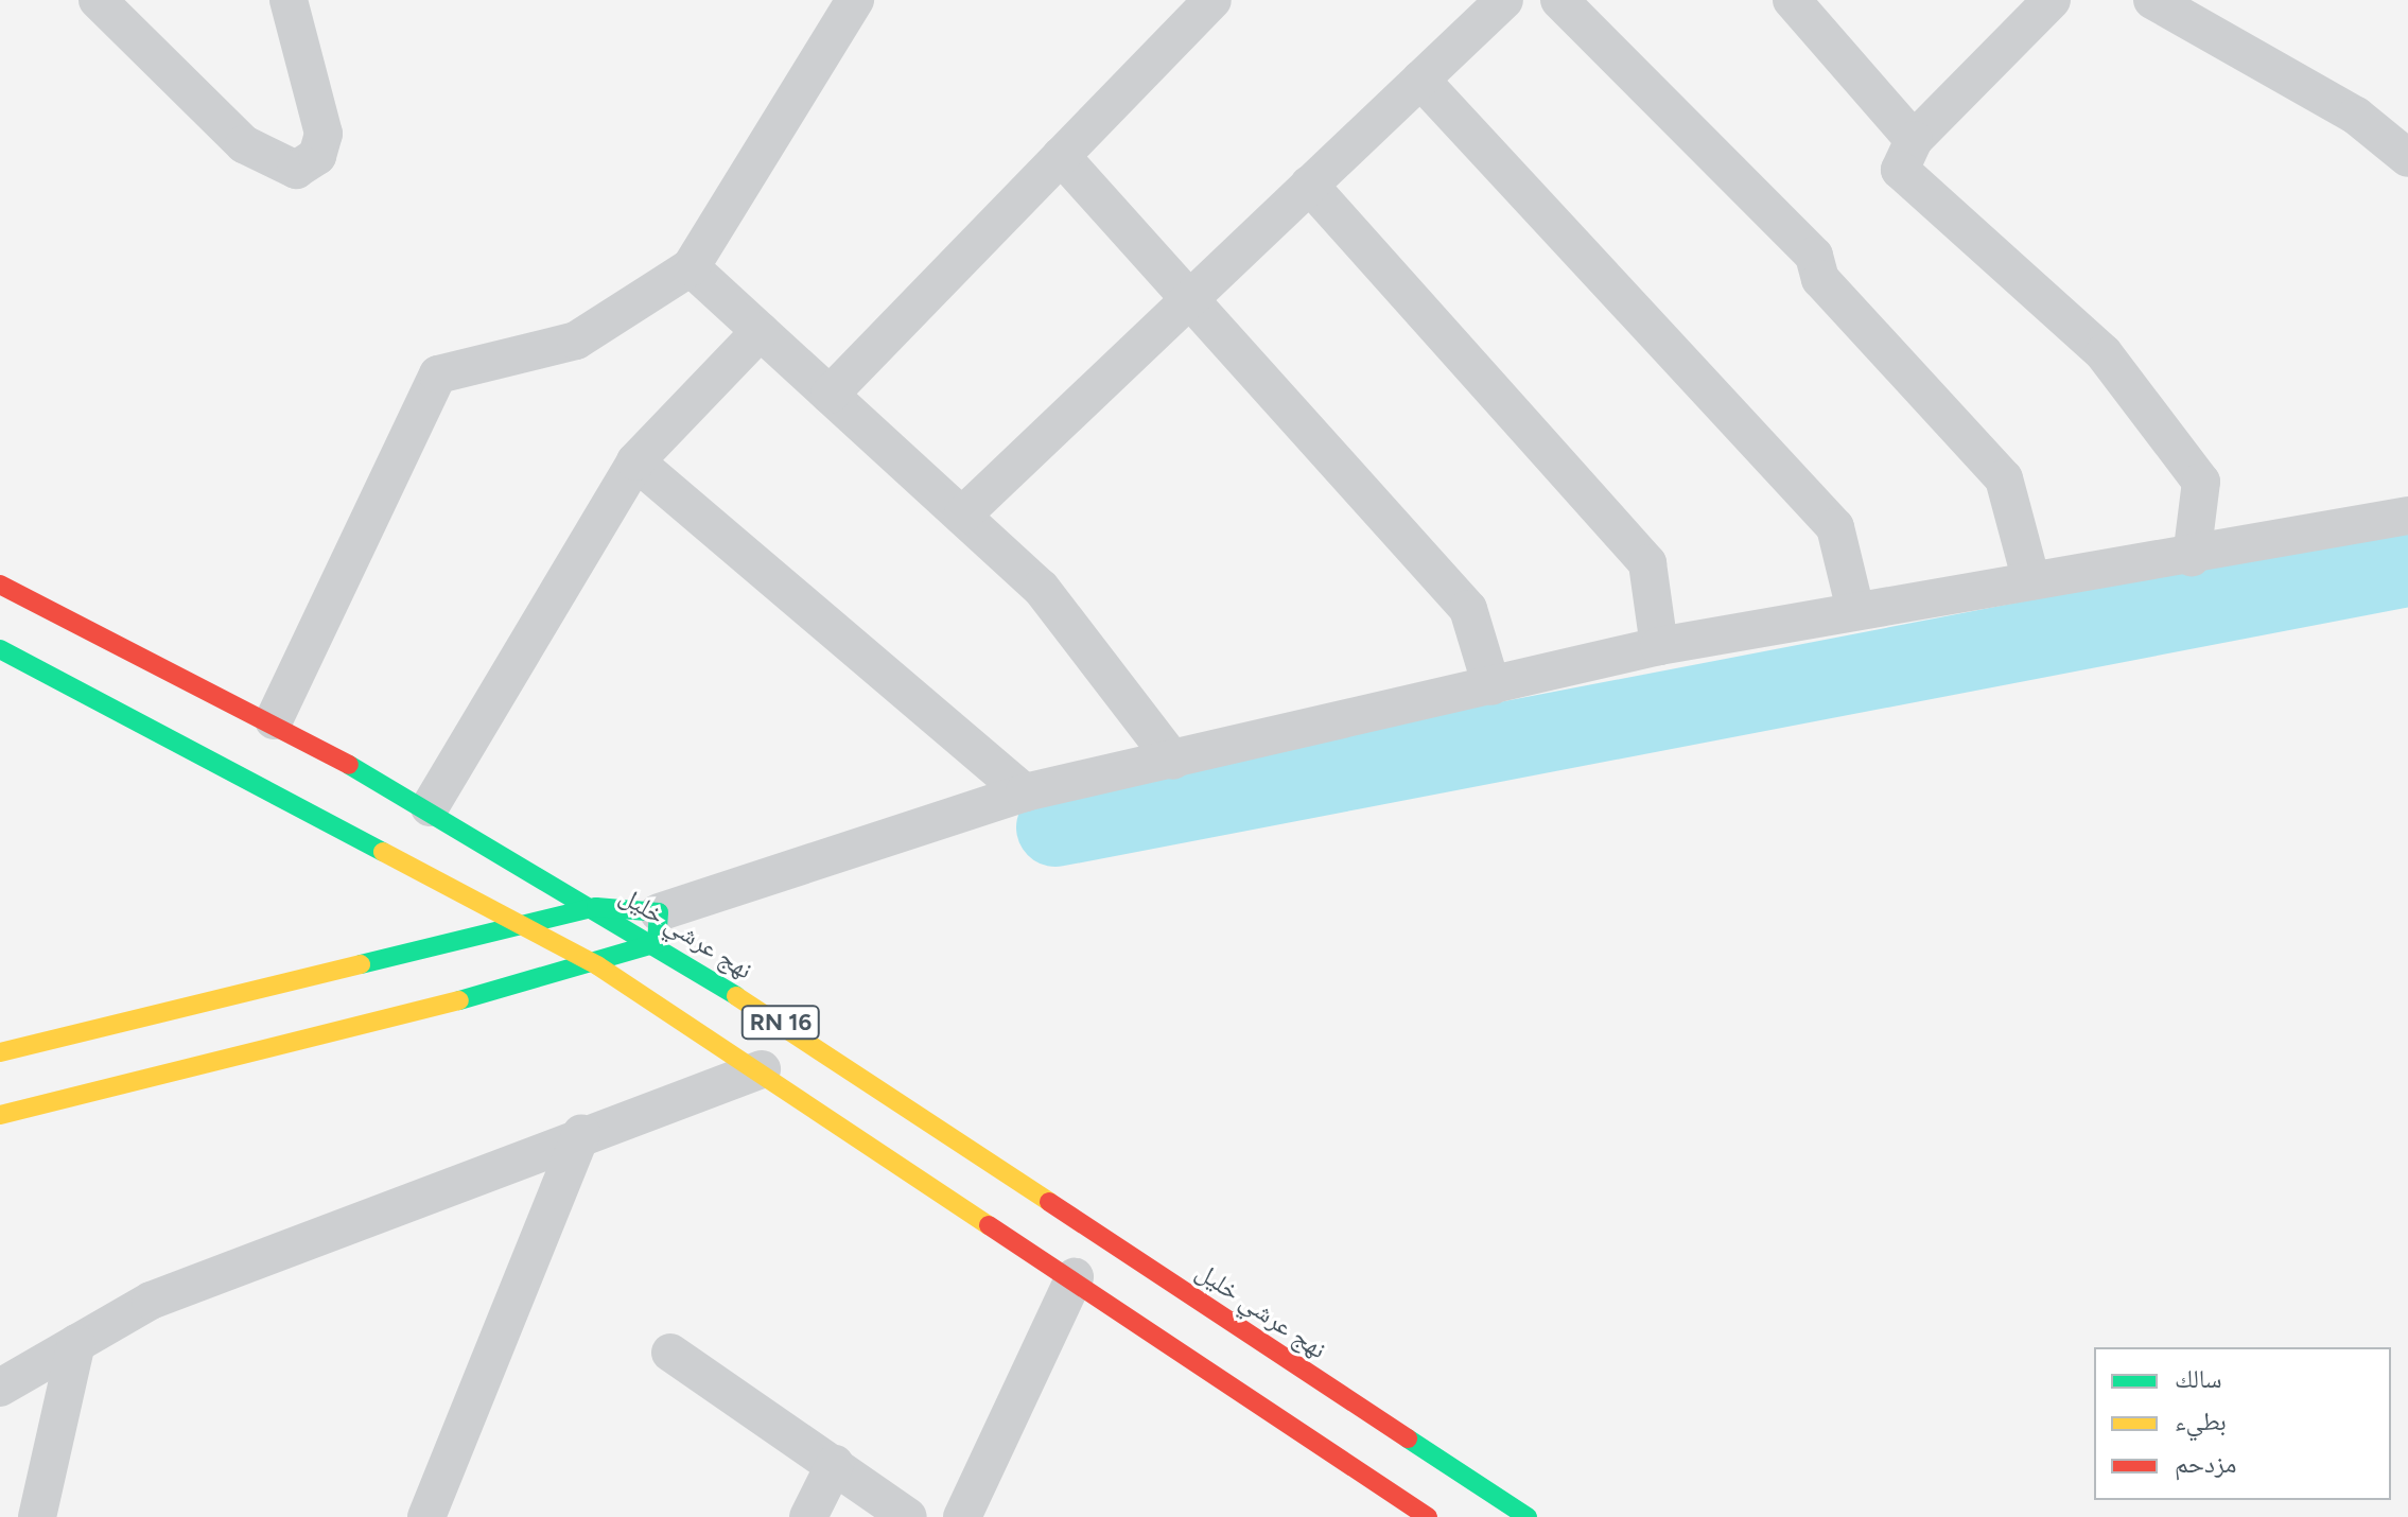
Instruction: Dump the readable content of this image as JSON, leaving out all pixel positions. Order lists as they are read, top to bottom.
{
  "streets": {
    "main road": ["نهج عرشي خليل", "RN 16"]
  },
  "legend": ["سالك", "بطيء", "مزدحم"]
}
